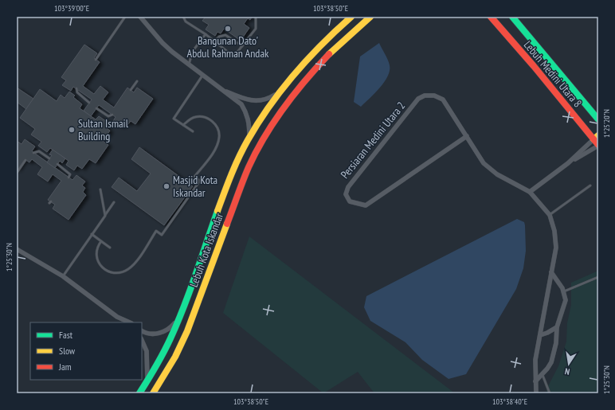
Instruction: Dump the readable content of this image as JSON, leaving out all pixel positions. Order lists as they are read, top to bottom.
{
  "streets": {
    "main road": ["Lebuh Medini Utara 8", "Lebuh Kota Iskandar"],
    "street": ["Persiaran Medini Utara 2"]
  },
  "places": ["Bangunan Dato' Abdul Rahman Andak", "Sultan Ismail Building", "Masjid Kota Iskandar"],
  "legend": ["Fast", "Slow", "Jam"],
  "north": "bottom",
  "coordinates": [
    "103°39'00\"E",
    "103°38'50\"E",
    "1°25'20\"N",
    "1°25'30\"N",
    "103°38'40\"E"
  ]
}
